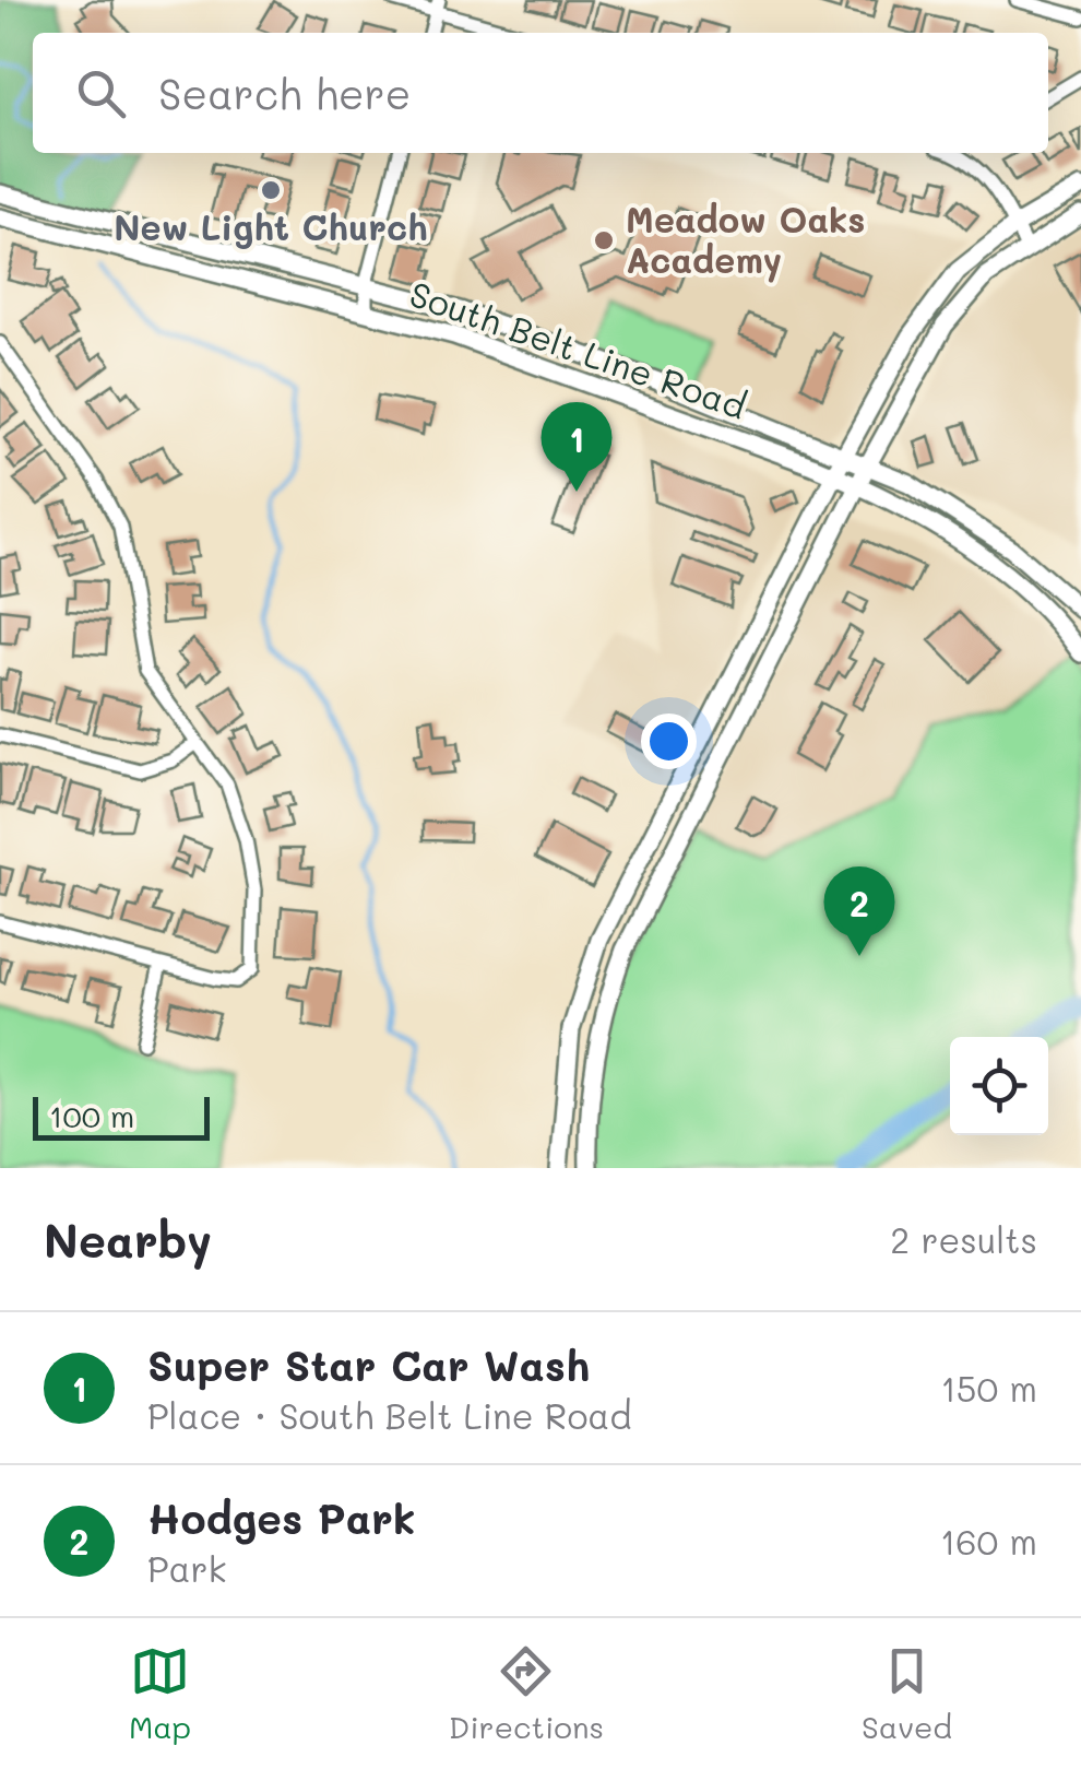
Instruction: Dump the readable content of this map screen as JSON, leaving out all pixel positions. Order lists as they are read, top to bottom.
{
  "streets": {
    "main road": ["South Belt Line Road"]
  },
  "places": ["New Light Church", "Meadow Oaks Academy"],
  "scale_bar": "100 m",
  "page": {
    "search": "Search here",
    "pins": ["1", "2"],
    "scale": "100 m",
    "heading": ["Nearby", "2 results"],
    "list": [
      {
        "mark": "1",
        "name": "Super Star Car Wash",
        "note": "Place · South Belt Line Road",
        "value": "150 m"
      },
      {
        "mark": "2",
        "name": "Hodges Park",
        "note": "Park",
        "value": "160 m"
      }
    ],
    "nav": ["Map", "Directions", "Saved"]
  }
}
